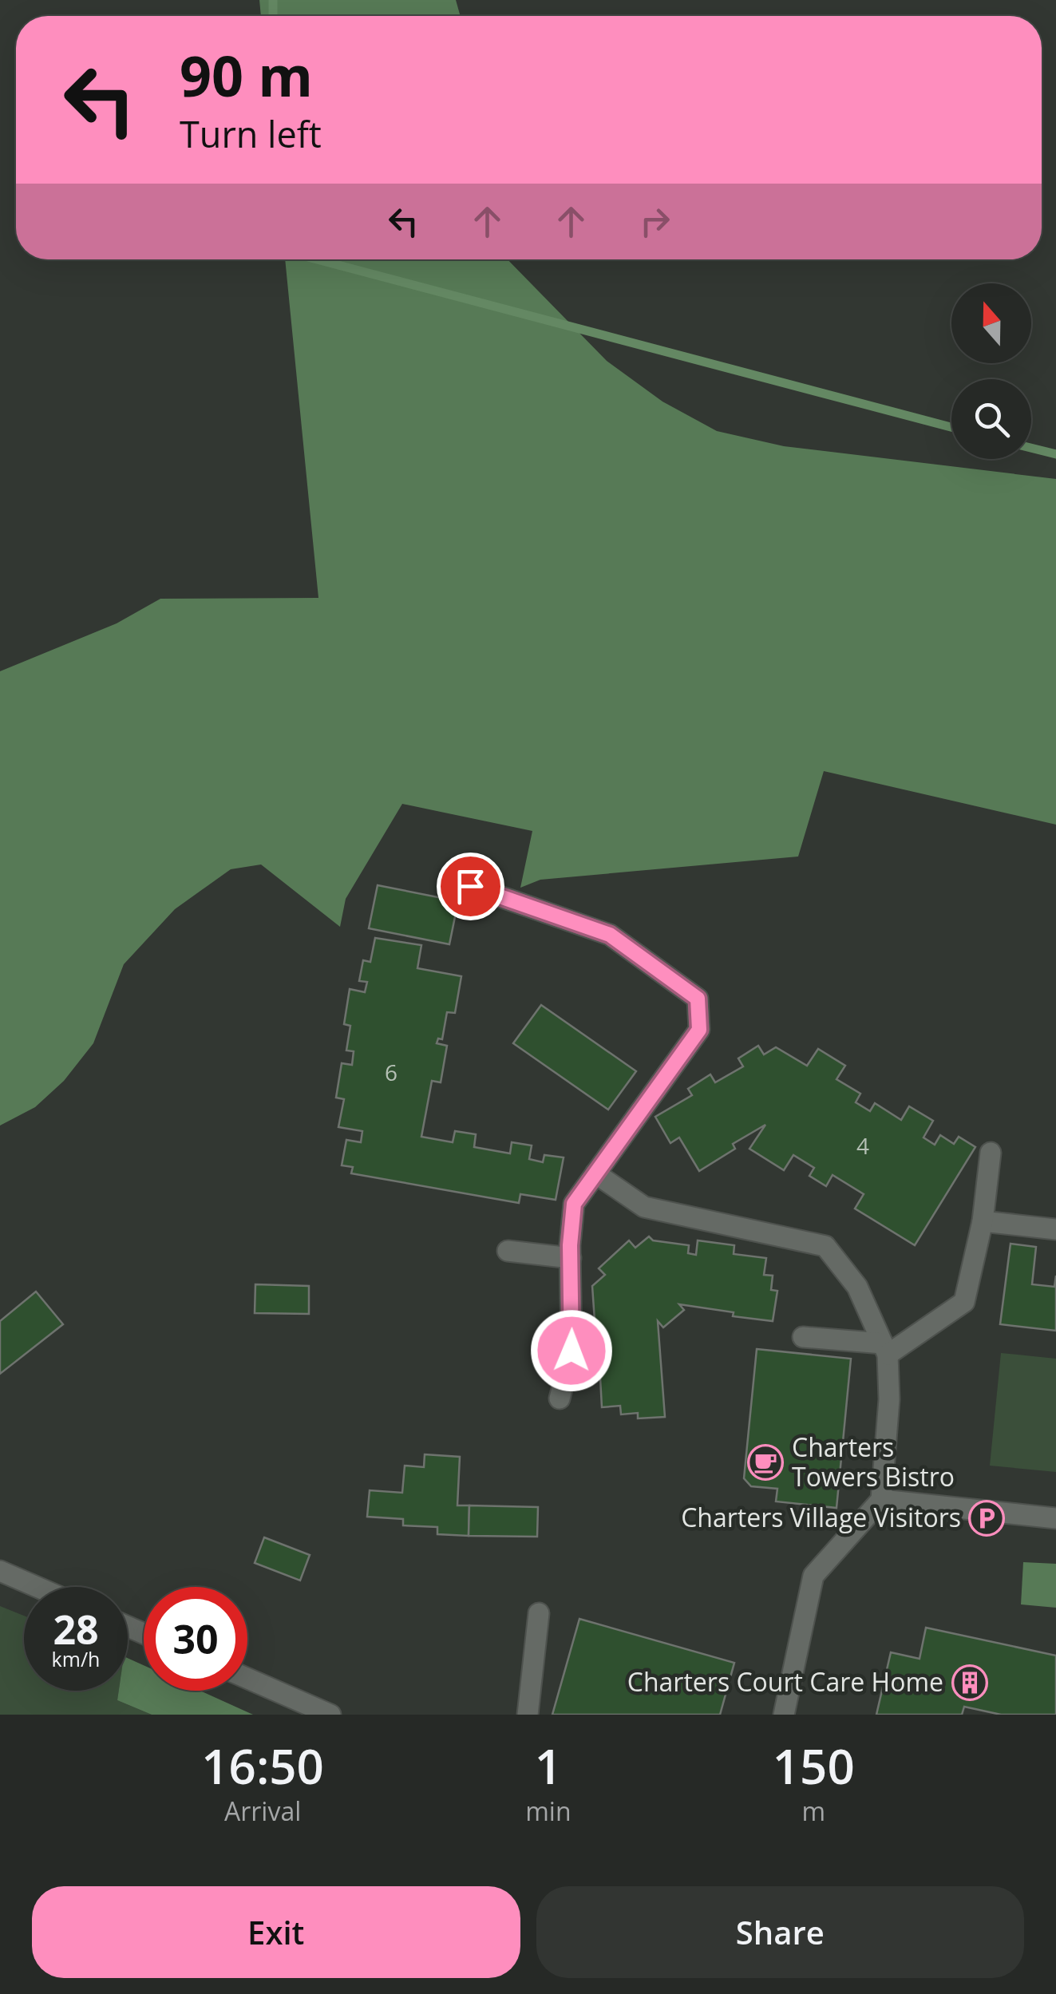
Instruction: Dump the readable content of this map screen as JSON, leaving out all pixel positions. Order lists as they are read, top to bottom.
{
  "places": {
    "cafe": ["Charters Towers Bistro"],
    "parking": ["Charters Village Visitors"],
    "building": ["Charters Court Care Home"]
  },
  "house_numbers": ["6", "4"],
  "north": "top",
  "page": {
    "turn": ["90 m", "Turn left"],
    "speed": "28 km/h",
    "limit": "30",
    "eta": [
      "16:50",
      "Arrival",
      "1",
      "min",
      "150",
      "m"
    ],
    "buttons": ["Exit", "Share"]
  }
}
